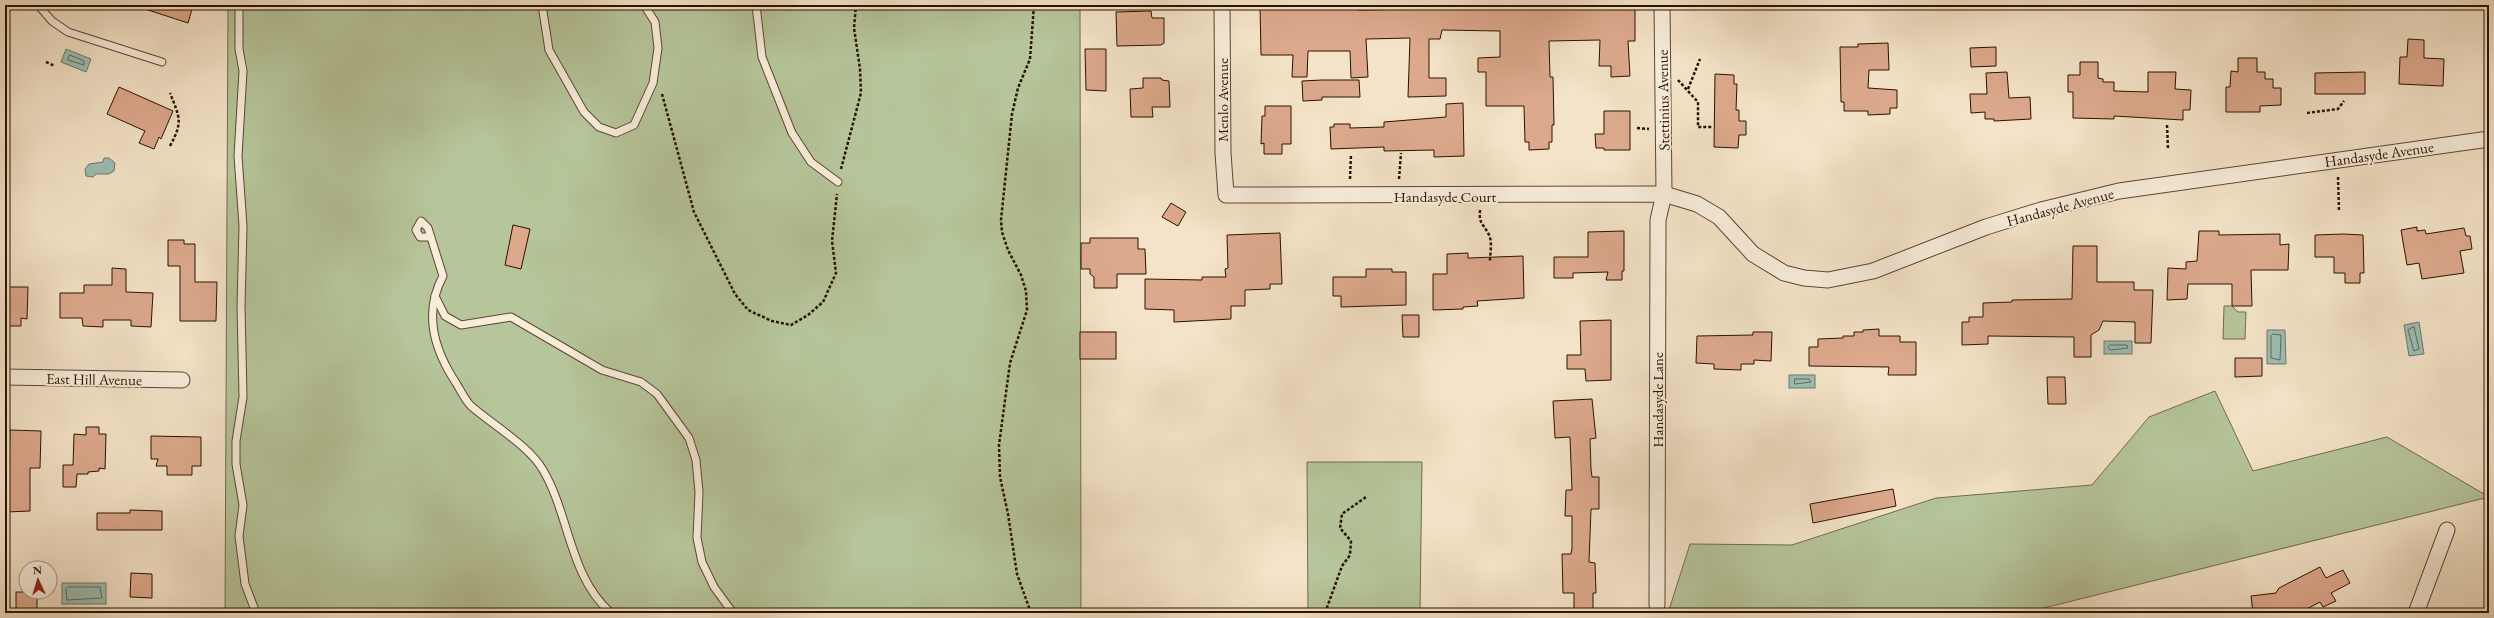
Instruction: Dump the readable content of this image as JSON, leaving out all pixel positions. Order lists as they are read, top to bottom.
{
  "streets": {
    "street": [
      "Menlo Avenue",
      "Stettinius Avenue",
      "Handasyde Avenue",
      "Handasyde Court",
      "East Hill Avenue",
      "Handasyde Lane"
    ]
  },
  "crossings": [
    ["Menlo Avenue", "Handasyde Court"],
    ["Stettinius Avenue", "Handasyde Avenue"],
    ["Stettinius Avenue", "Handasyde Court"],
    ["Stettinius Avenue", "Handasyde Lane"],
    ["Handasyde Avenue", "Handasyde Court"],
    ["Handasyde Avenue", "Handasyde Lane"],
    ["Handasyde Court", "Handasyde Lane"]
  ],
  "north": "top"
}
